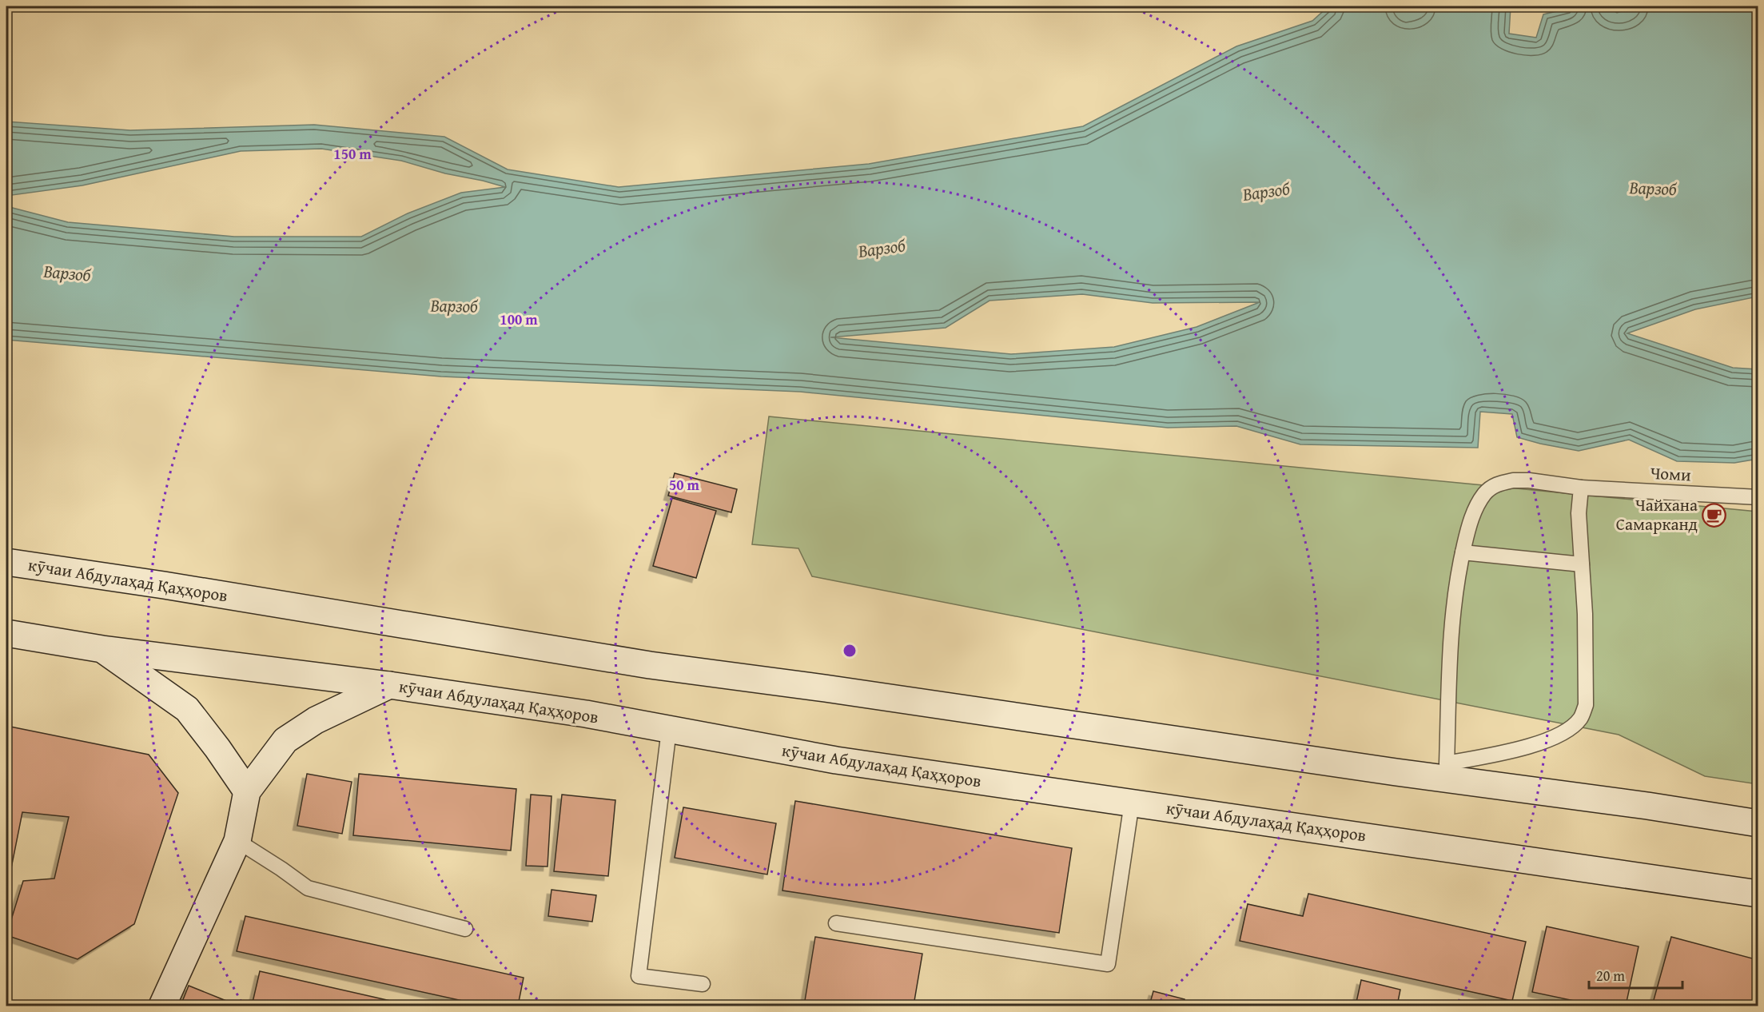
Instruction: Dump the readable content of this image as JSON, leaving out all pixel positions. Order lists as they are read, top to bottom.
{
  "streets": {
    "main road": ["кӯчаи Абдулаҳад Қаҳҳоров"],
    "lane": ["Чоми"]
  },
  "water": ["Варзоб"],
  "places": {
    "cafe": ["Чайхана Самарканд"]
  },
  "scale_bar": "20 m",
  "rings": ["150 m", "100 m", "50 m"]
}
